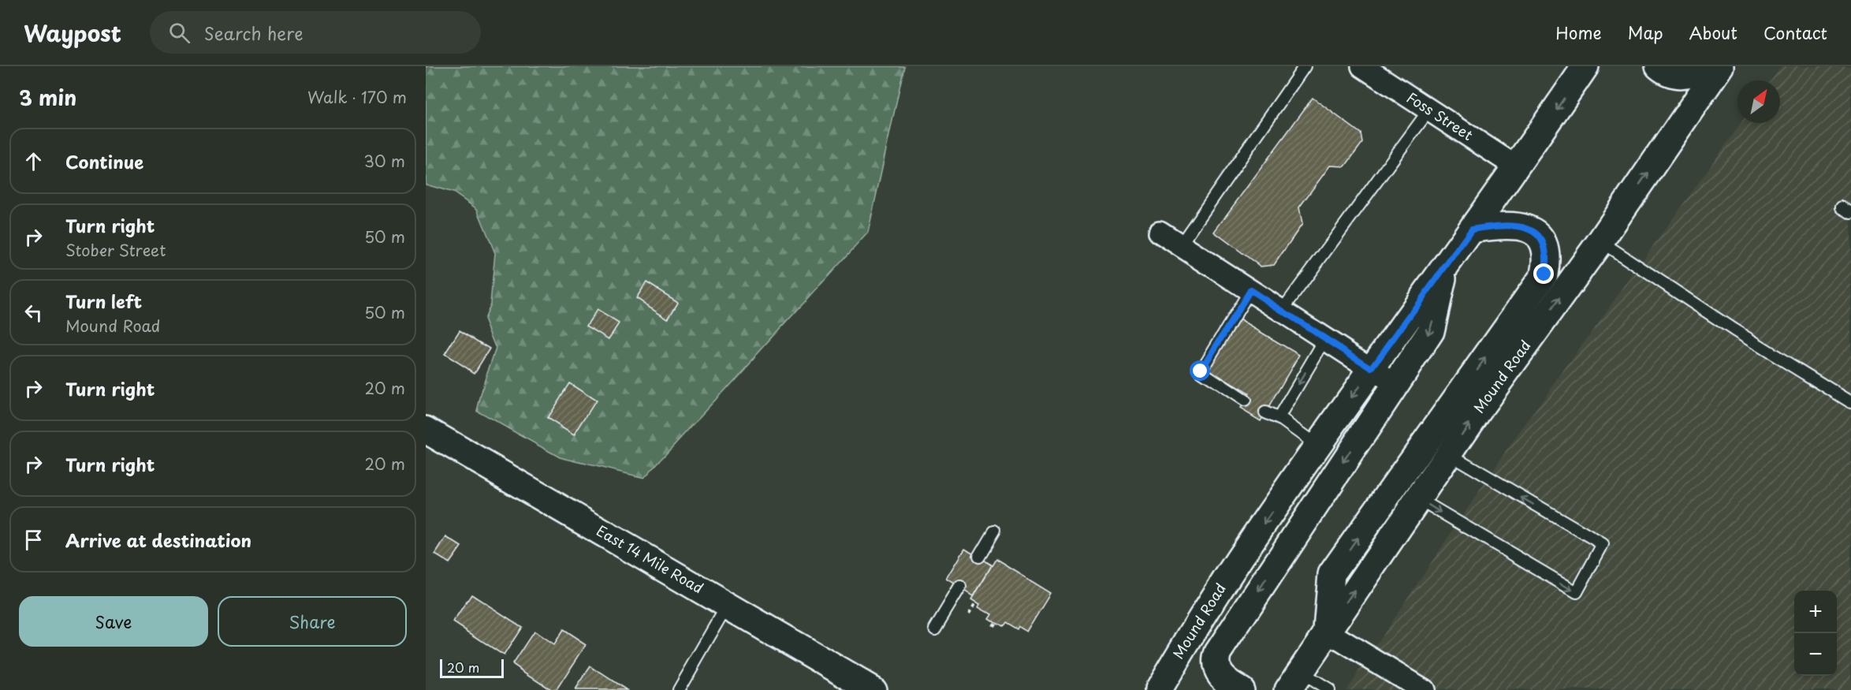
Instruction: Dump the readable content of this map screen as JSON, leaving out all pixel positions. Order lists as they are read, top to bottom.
{
  "streets": {
    "main road": ["Mound Road", "East 14 Mile Road"],
    "street": ["Foss Street"]
  },
  "crossings": [
    ["Foss Street", "Mound Road"]
  ],
  "scale_bar": "20 m",
  "north": "top right",
  "page": {
    "header": "Waypost",
    "search": "Search here",
    "nav": [
      "Home",
      "Map",
      "About",
      "Contact"
    ],
    "heading": ["3 min", "Walk · 170 m"],
    "list": [
      ["Continue", "30 m"],
      ["Turn right", "Stober Street", "50 m"],
      ["Turn left", "Mound Road", "50 m"],
      ["Turn right", "20 m"],
      ["Turn right", "20 m"],
      "Arrive at destination"
    ],
    "buttons": ["Save", "Share"],
    "map_buttons": ["+", "−"],
    "scale": "20 m"
  }
}
